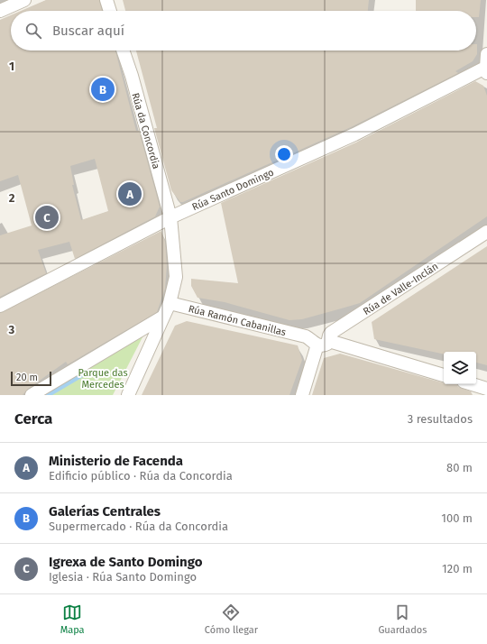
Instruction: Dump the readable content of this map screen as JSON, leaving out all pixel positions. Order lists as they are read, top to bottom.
{
  "streets": {
    "street": [
      "Rúa da Concordia",
      "Rúa Santo Domingo",
      "Rúa de Valle-Inclán",
      "Rúa Ramón Cabanillas"
    ]
  },
  "crossings": [
    ["Rúa da Concordia", "Rúa Santo Domingo"],
    ["Rúa da Concordia", "Rúa Ramón Cabanillas"],
    ["Rúa de Valle-Inclán", "Rúa Ramón Cabanillas"]
  ],
  "parks": ["Parque das Mercedes"],
  "scale_bar": "20 m",
  "page": {
    "search": "Buscar aquí",
    "pins": ["B", "A", "C"],
    "scale": "20 m",
    "heading": ["Cerca", "3 resultados"],
    "list": [
      {
        "mark": "A",
        "name": "Ministerio de Facenda",
        "note": "Edificio público · Rúa da Concordia",
        "value": "80 m"
      },
      {
        "mark": "B",
        "name": "Galerías Centrales",
        "note": "Supermercado · Rúa da Concordia",
        "value": "100 m"
      },
      {
        "mark": "C",
        "name": "Igrexa de Santo Domingo",
        "note": "Iglesia · Rúa Santo Domingo",
        "value": "120 m"
      }
    ],
    "nav": ["Mapa", "Cómo llegar", "Guardados"]
  },
  "grid": {
    "rows": ["1", "2", "3"]
  }
}
